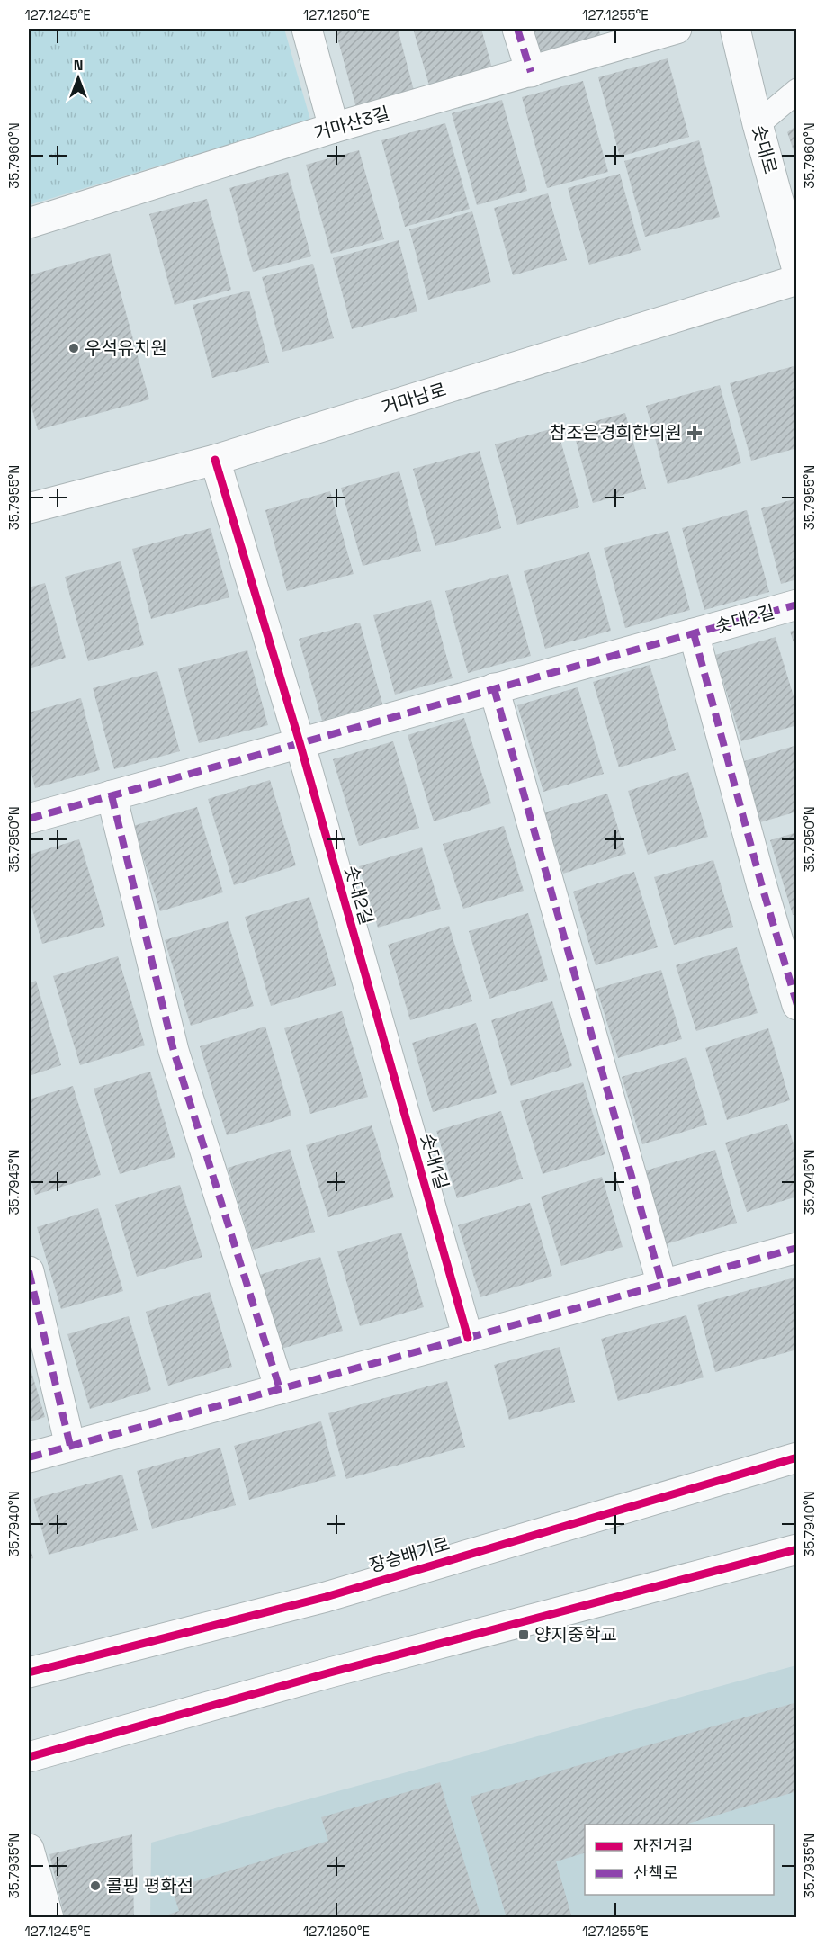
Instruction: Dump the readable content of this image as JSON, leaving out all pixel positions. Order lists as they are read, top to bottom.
{
  "streets": {
    "street": [
      "거마산3길",
      "솟대로",
      "거마남로",
      "솟대2길",
      "솟대1길",
      "장승배기로"
    ]
  },
  "crossings": [
    ["솟대2길", "솟대1길"]
  ],
  "places": {
    "other": ["우석유치원", "콜핑 평화점"],
    "health": ["참조은경희한의원"],
    "transit": ["양지중학교"]
  },
  "legend": ["자전거길", "산책로"],
  "north": "top",
  "coordinates": [
    "127.1245°E",
    "127.1250°E",
    "127.1255°E",
    "35.7960°N",
    "35.7955°N",
    "35.7950°N",
    "35.7945°N",
    "35.7940°N",
    "35.7935°N"
  ]
}
